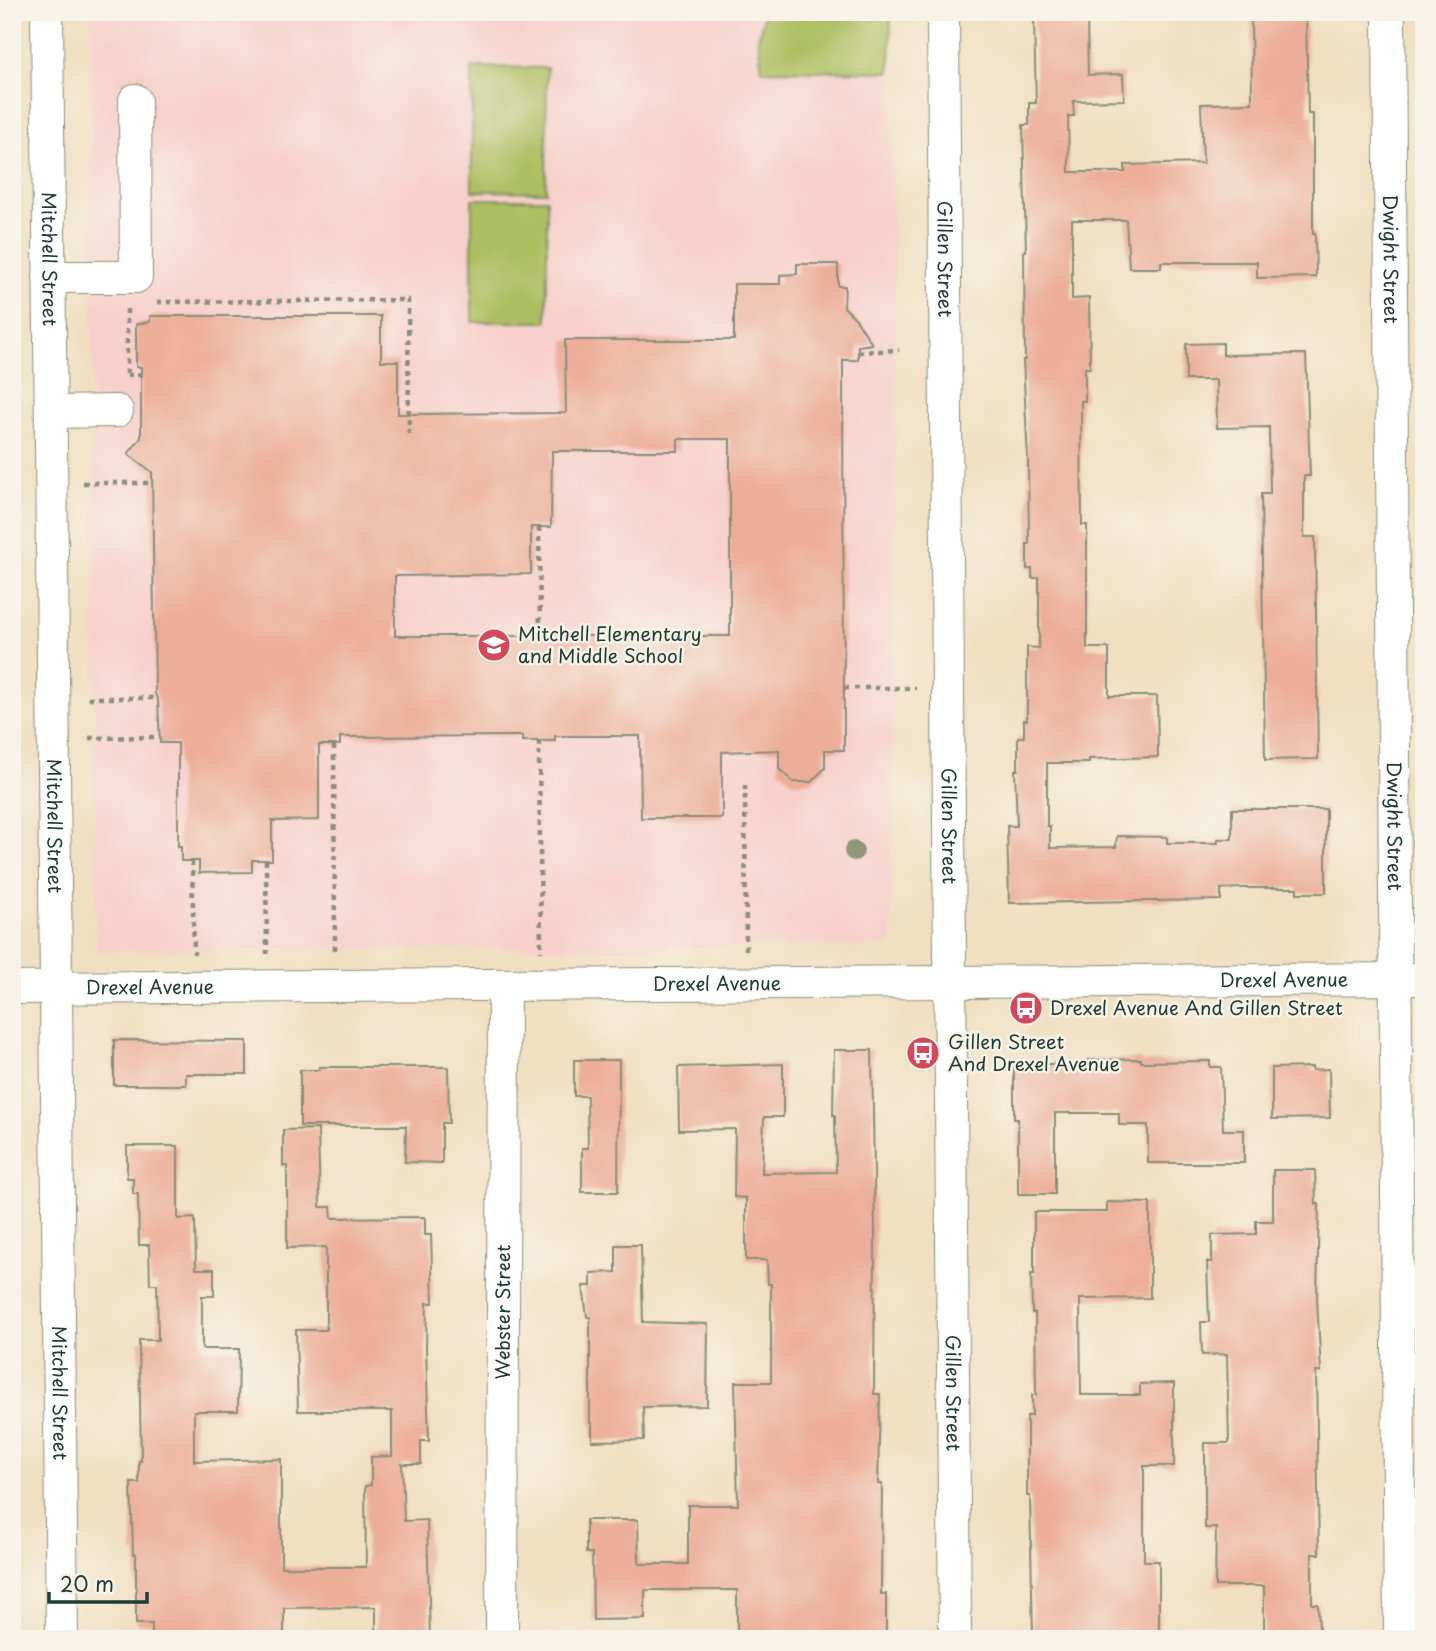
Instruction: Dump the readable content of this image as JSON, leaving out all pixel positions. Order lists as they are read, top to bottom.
{
  "streets": {
    "street": [
      "Mitchell Street",
      "Gillen Street",
      "Dwight Street",
      "Drexel Avenue",
      "Webster Street"
    ]
  },
  "crossings": [
    ["Mitchell Street", "Drexel Avenue"],
    ["Gillen Street", "Drexel Avenue"],
    ["Dwight Street", "Drexel Avenue"],
    ["Drexel Avenue", "Webster Street"]
  ],
  "places": {
    "school or university": ["Mitchell Elementary and Middle School"],
    "bus stop": ["Drexel Avenue And Gillen Street", "Gillen Street And Drexel Avenue"]
  },
  "scale_bar": "20 m"
}
